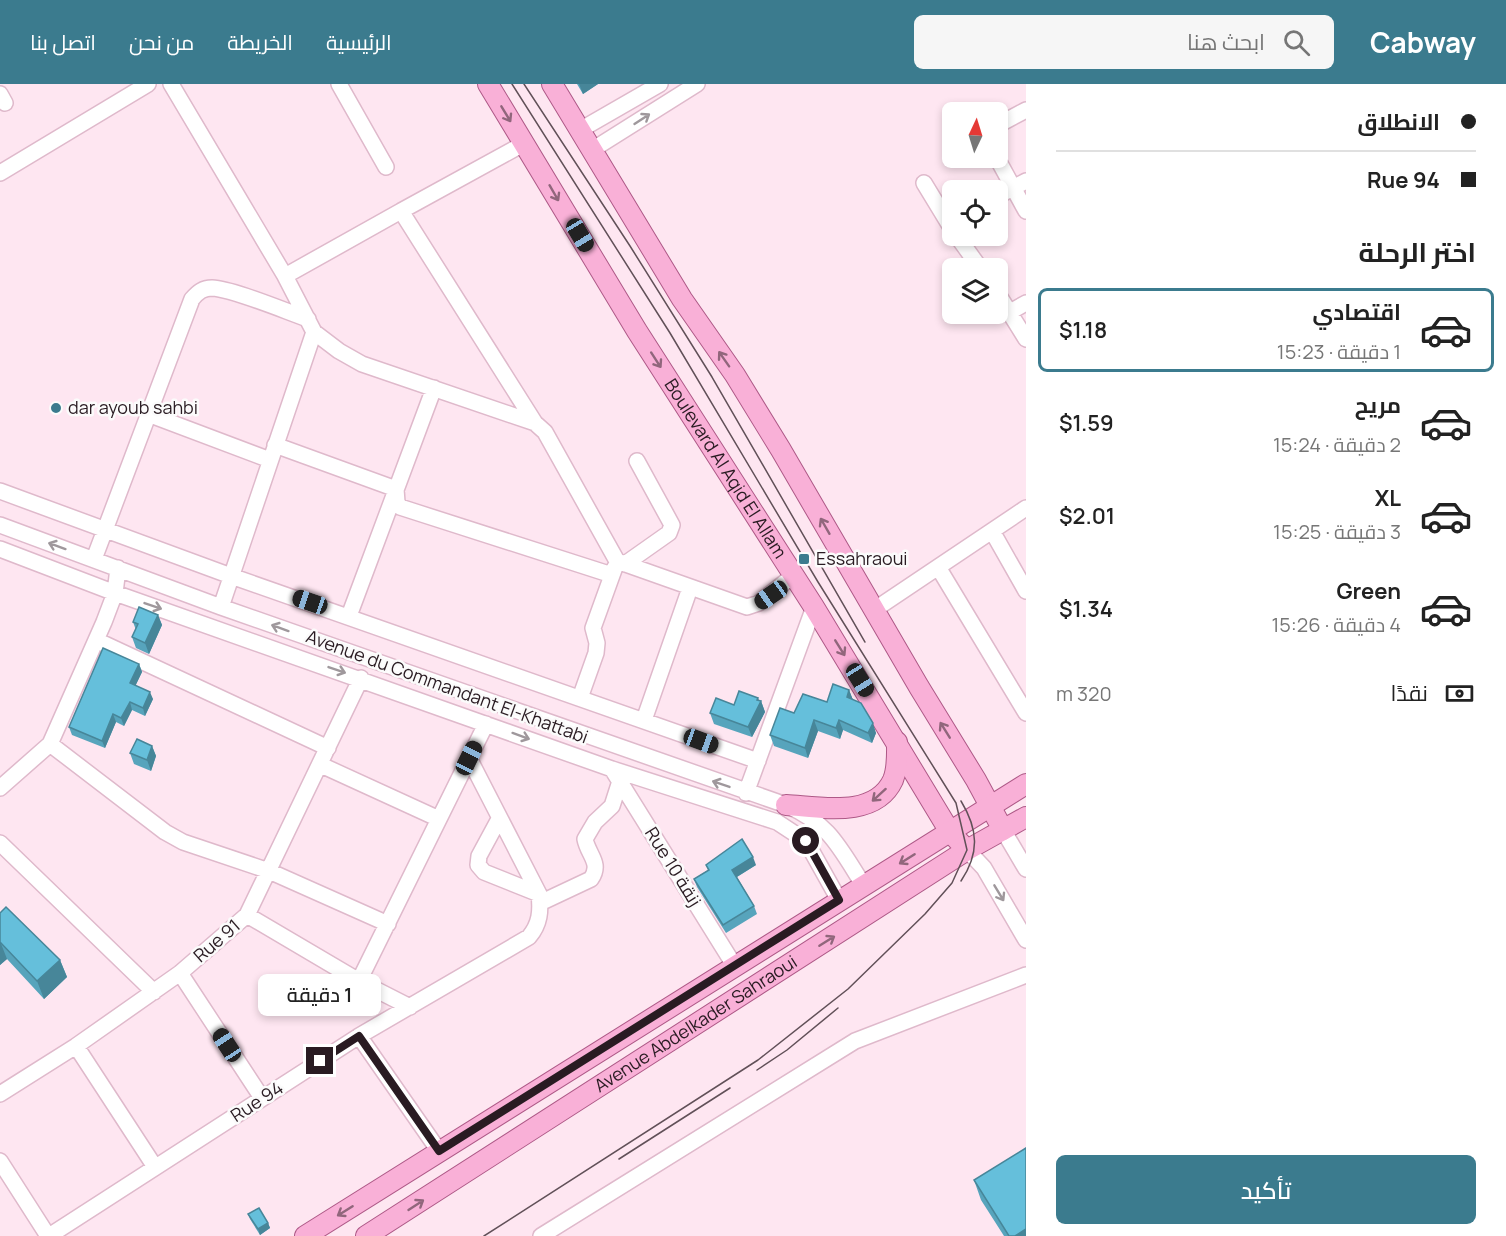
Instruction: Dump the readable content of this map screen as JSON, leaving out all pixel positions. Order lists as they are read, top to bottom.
{
  "streets": {
    "main road": ["Boulevard Al Aqid El Allam", "Avenue Abdelkader Sahraoui"],
    "street": [
      "Avenue du Commandant El-Khattabi",
      "Rue 10 زنقة",
      "Rue 91",
      "Rue 94"
    ]
  },
  "crossings": [
    ["Boulevard Al Aqid El Allam", "Avenue Abdelkader Sahraoui"],
    ["Avenue du Commandant El-Khattabi", "Rue 10 زنقة"],
    ["Avenue du Commandant El-Khattabi", "Rue 91"],
    ["Avenue du Commandant El-Khattabi", "Avenue Abdelkader Sahraoui"],
    ["Rue 10 زنقة", "Avenue Abdelkader Sahraoui"]
  ],
  "places": {
    "other": ["dar ayoub sahbi"],
    "transit": ["Essahraoui"]
  },
  "north": "top",
  "page": {
    "header": "Cabway",
    "search": "ابحث هنا",
    "nav": [
      "الرئيسية",
      "الخريطة",
      "من نحن",
      "اتصل بنا"
    ],
    "banner": ["الانطلاق", "Rue 94"],
    "heading": "اختر الرحلة",
    "list": [
      {
        "name": "اقتصادي",
        "note": "1 دقيقة · 15:23",
        "value": "$1.18"
      },
      {
        "name": "مريح",
        "note": "2 دقيقة · 15:24",
        "value": "$1.59"
      },
      {
        "name": "XL",
        "note": "3 دقيقة · 15:25",
        "value": "$2.01"
      },
      {
        "name": "Green",
        "note": "4 دقيقة · 15:26",
        "value": "$1.34"
      }
    ],
    "pay": ["نقدًا", "320 m"],
    "bubble": "1 دقيقة",
    "buttons": "تأكيد"
  }
}
